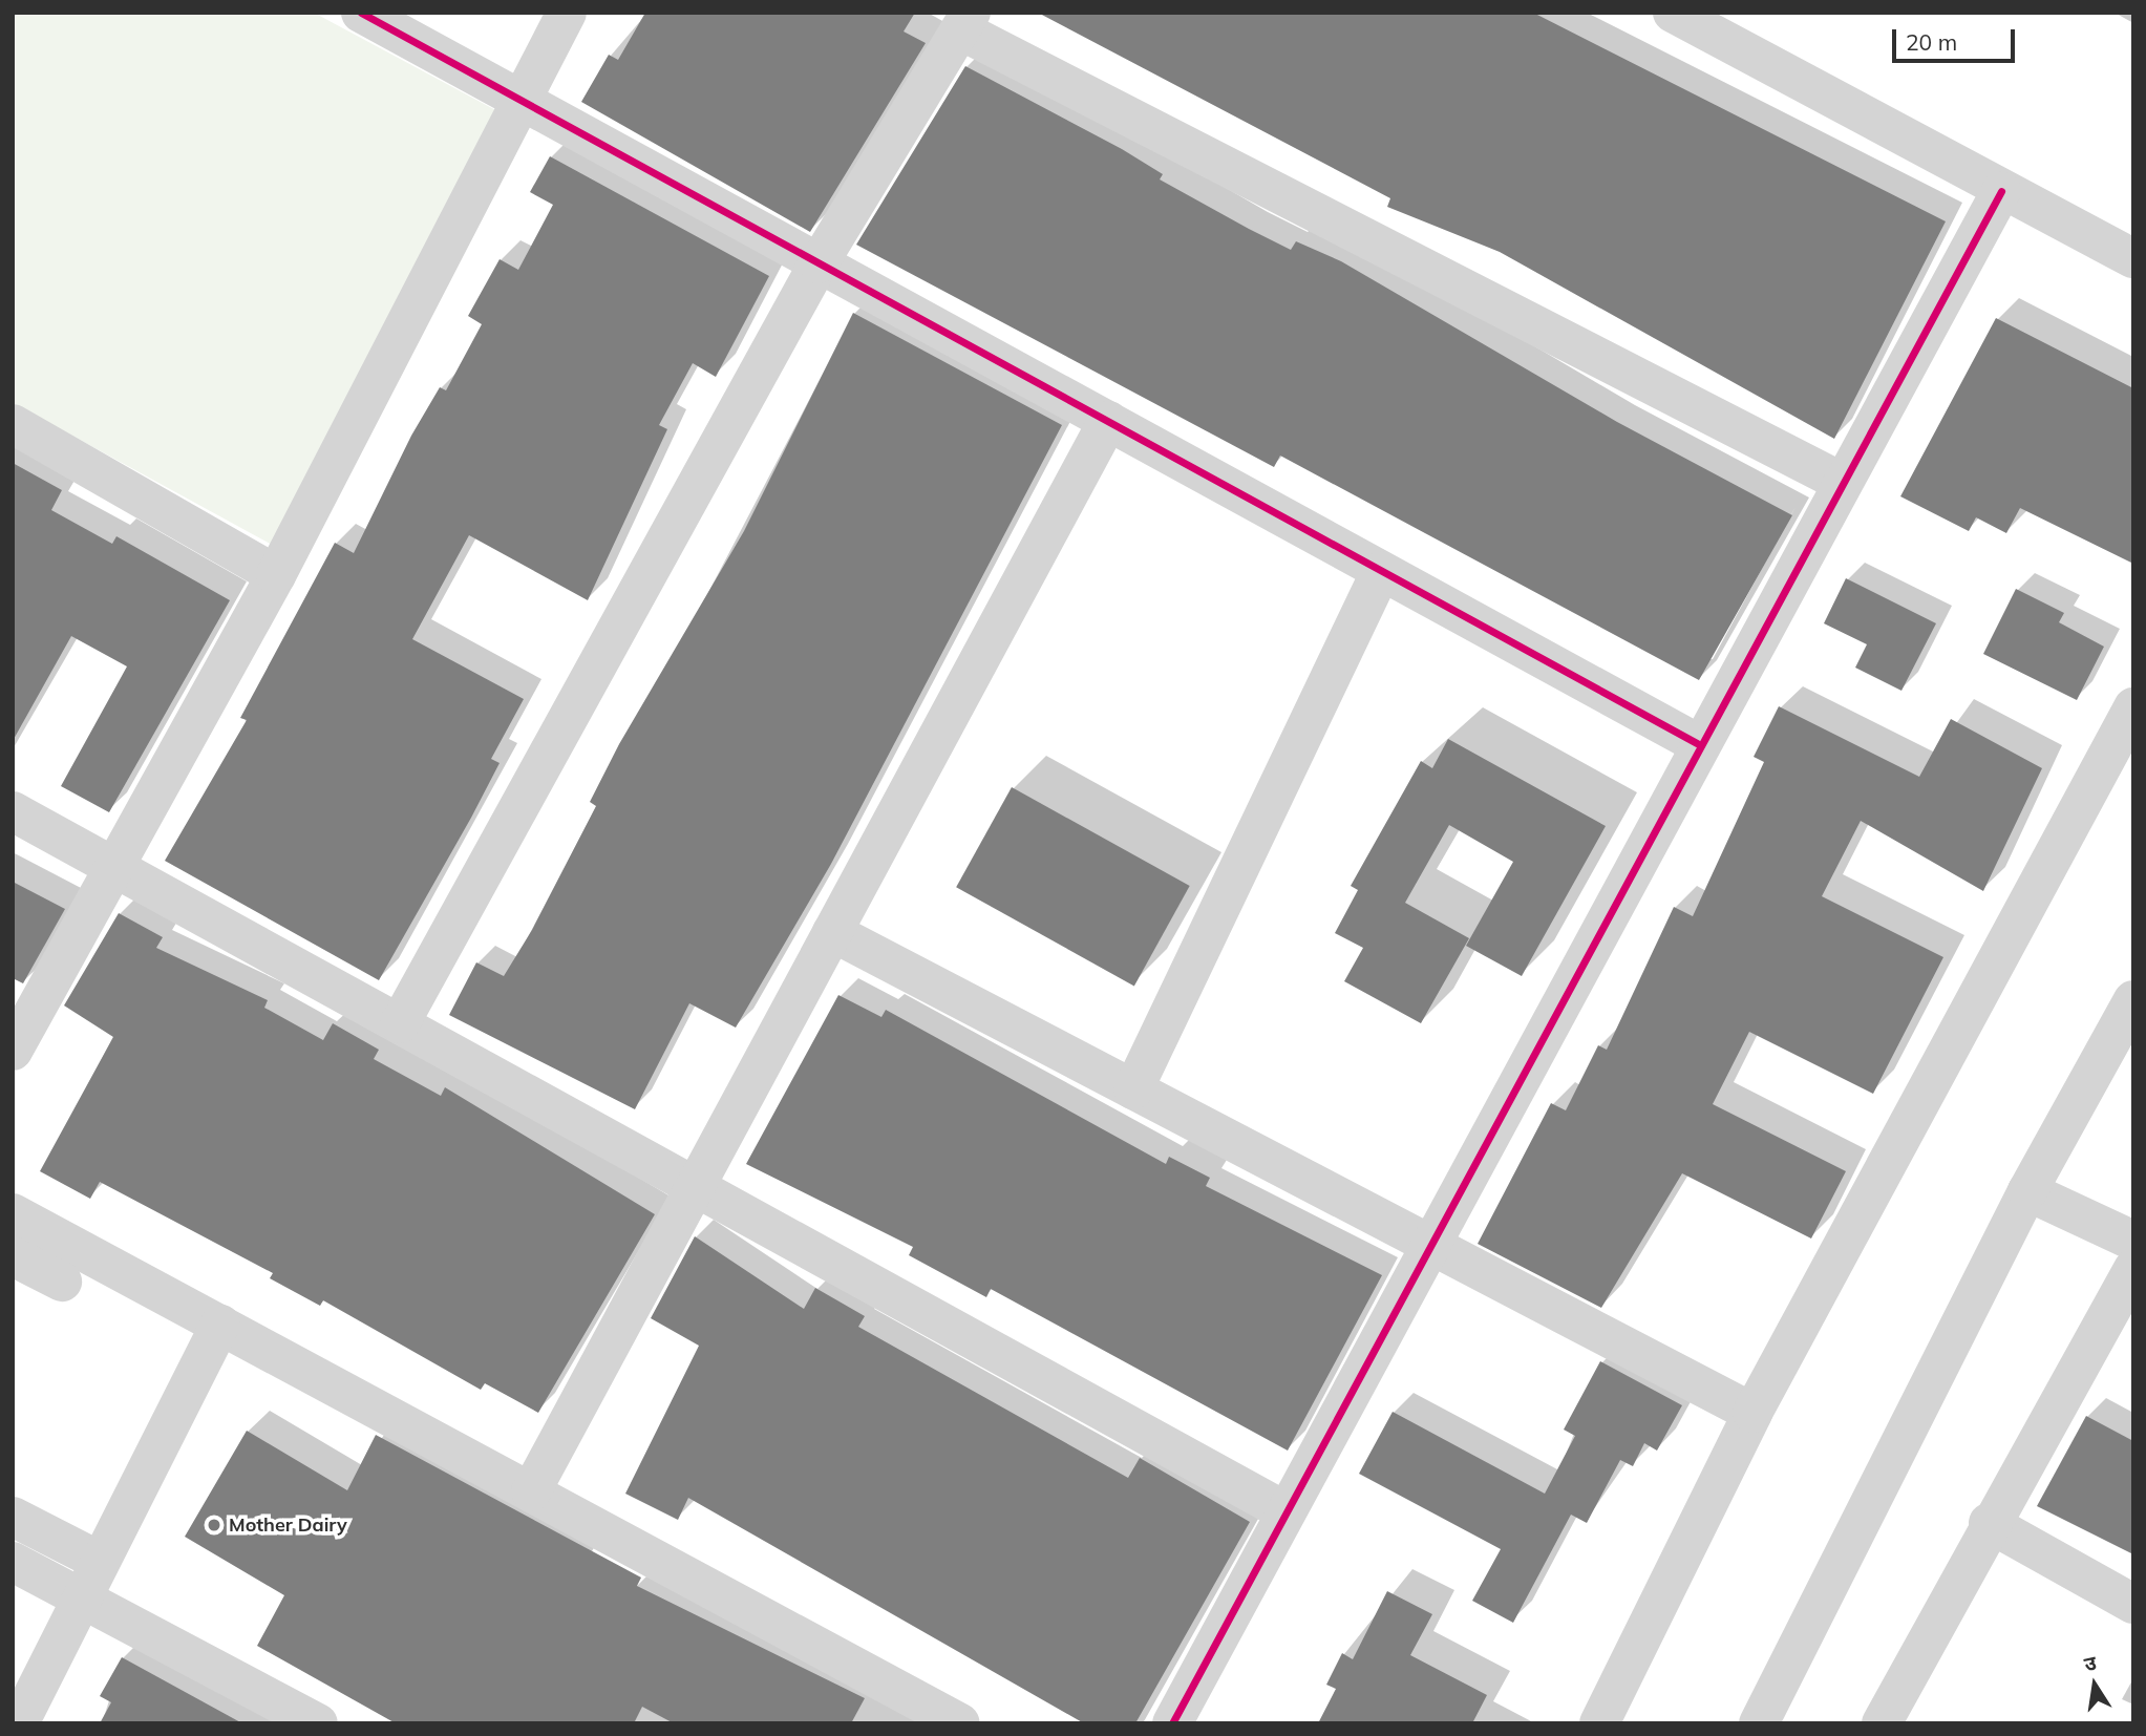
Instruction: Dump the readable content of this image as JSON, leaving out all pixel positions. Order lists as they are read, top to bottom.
{
  "places": ["Mother Dairy"],
  "scale_bar": "20 m",
  "north": "top"
}
